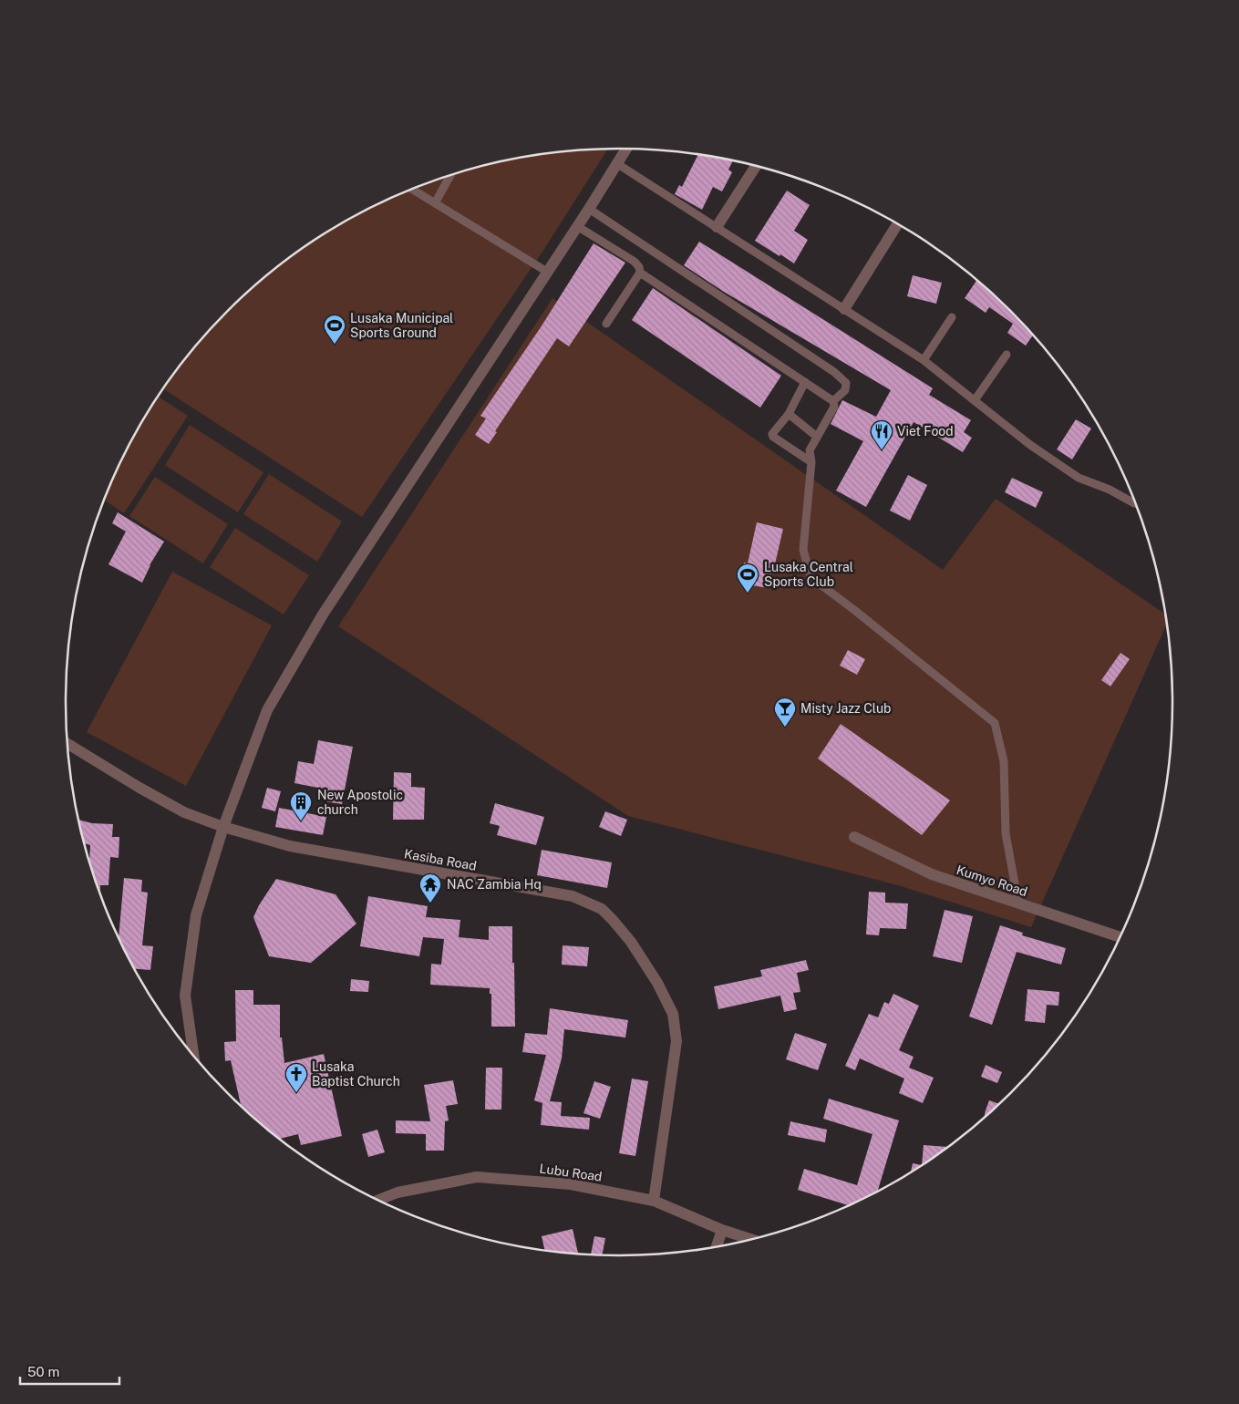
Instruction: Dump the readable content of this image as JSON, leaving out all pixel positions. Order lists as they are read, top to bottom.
{
  "streets": {
    "street": ["Kasiba Road", "Kumyo Road", "Lubu Road"]
  },
  "crossings": [
    ["Kasiba Road", "Lubu Road"]
  ],
  "places": {
    "sports": ["Lusaka Municipal Sports Ground", "Lusaka Central Sports Club"],
    "restaurant": ["Viet Food"],
    "bar": ["Misty Jazz Club"],
    "building": ["New Apostolic church"],
    "temple": ["NAC Zambia Hq"],
    "church": ["Lusaka Baptist Church"]
  },
  "scale_bar": "50 m"
}
